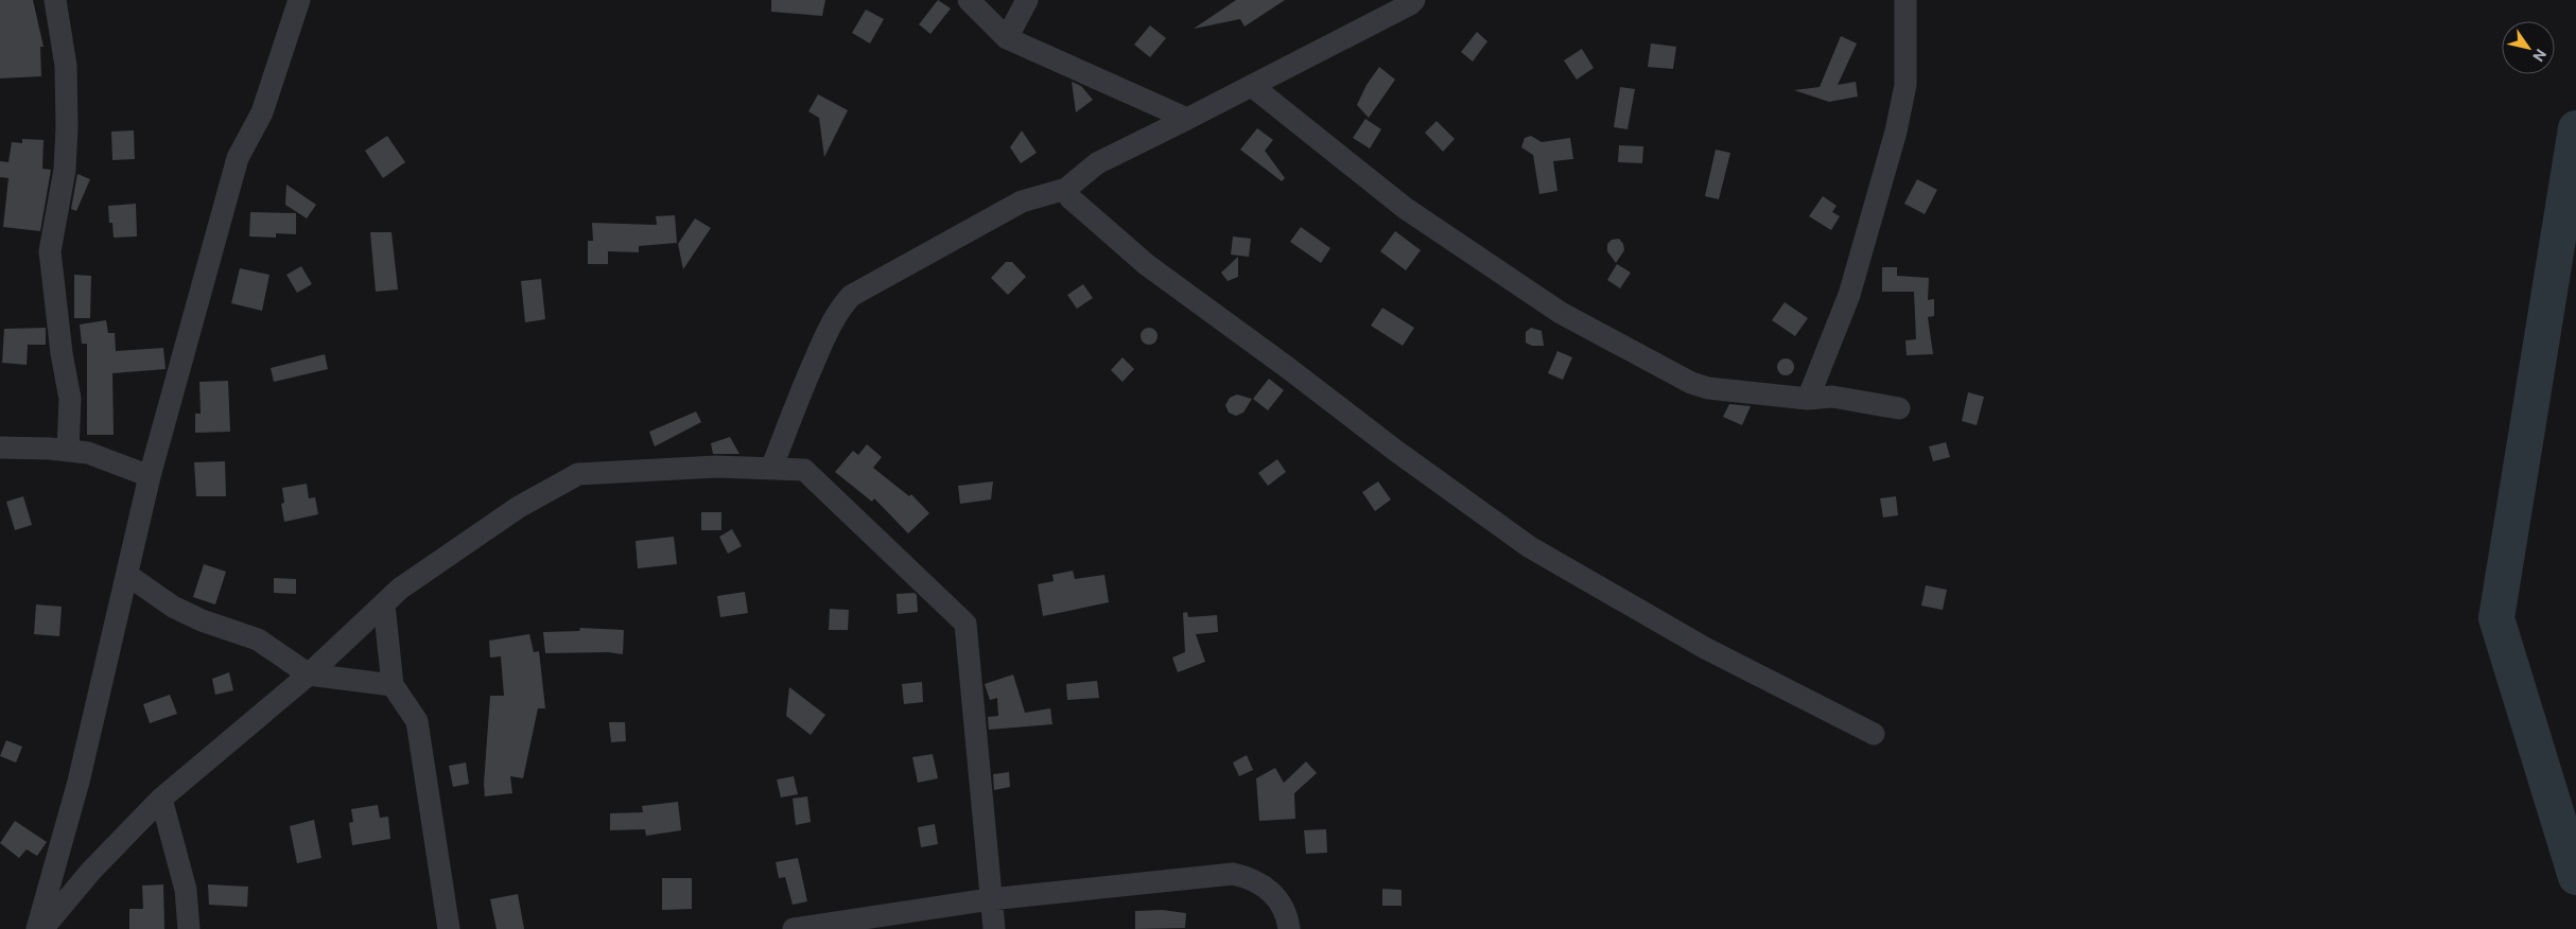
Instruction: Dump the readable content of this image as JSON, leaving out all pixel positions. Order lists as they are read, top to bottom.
{
  "north": "bottom right"
}
